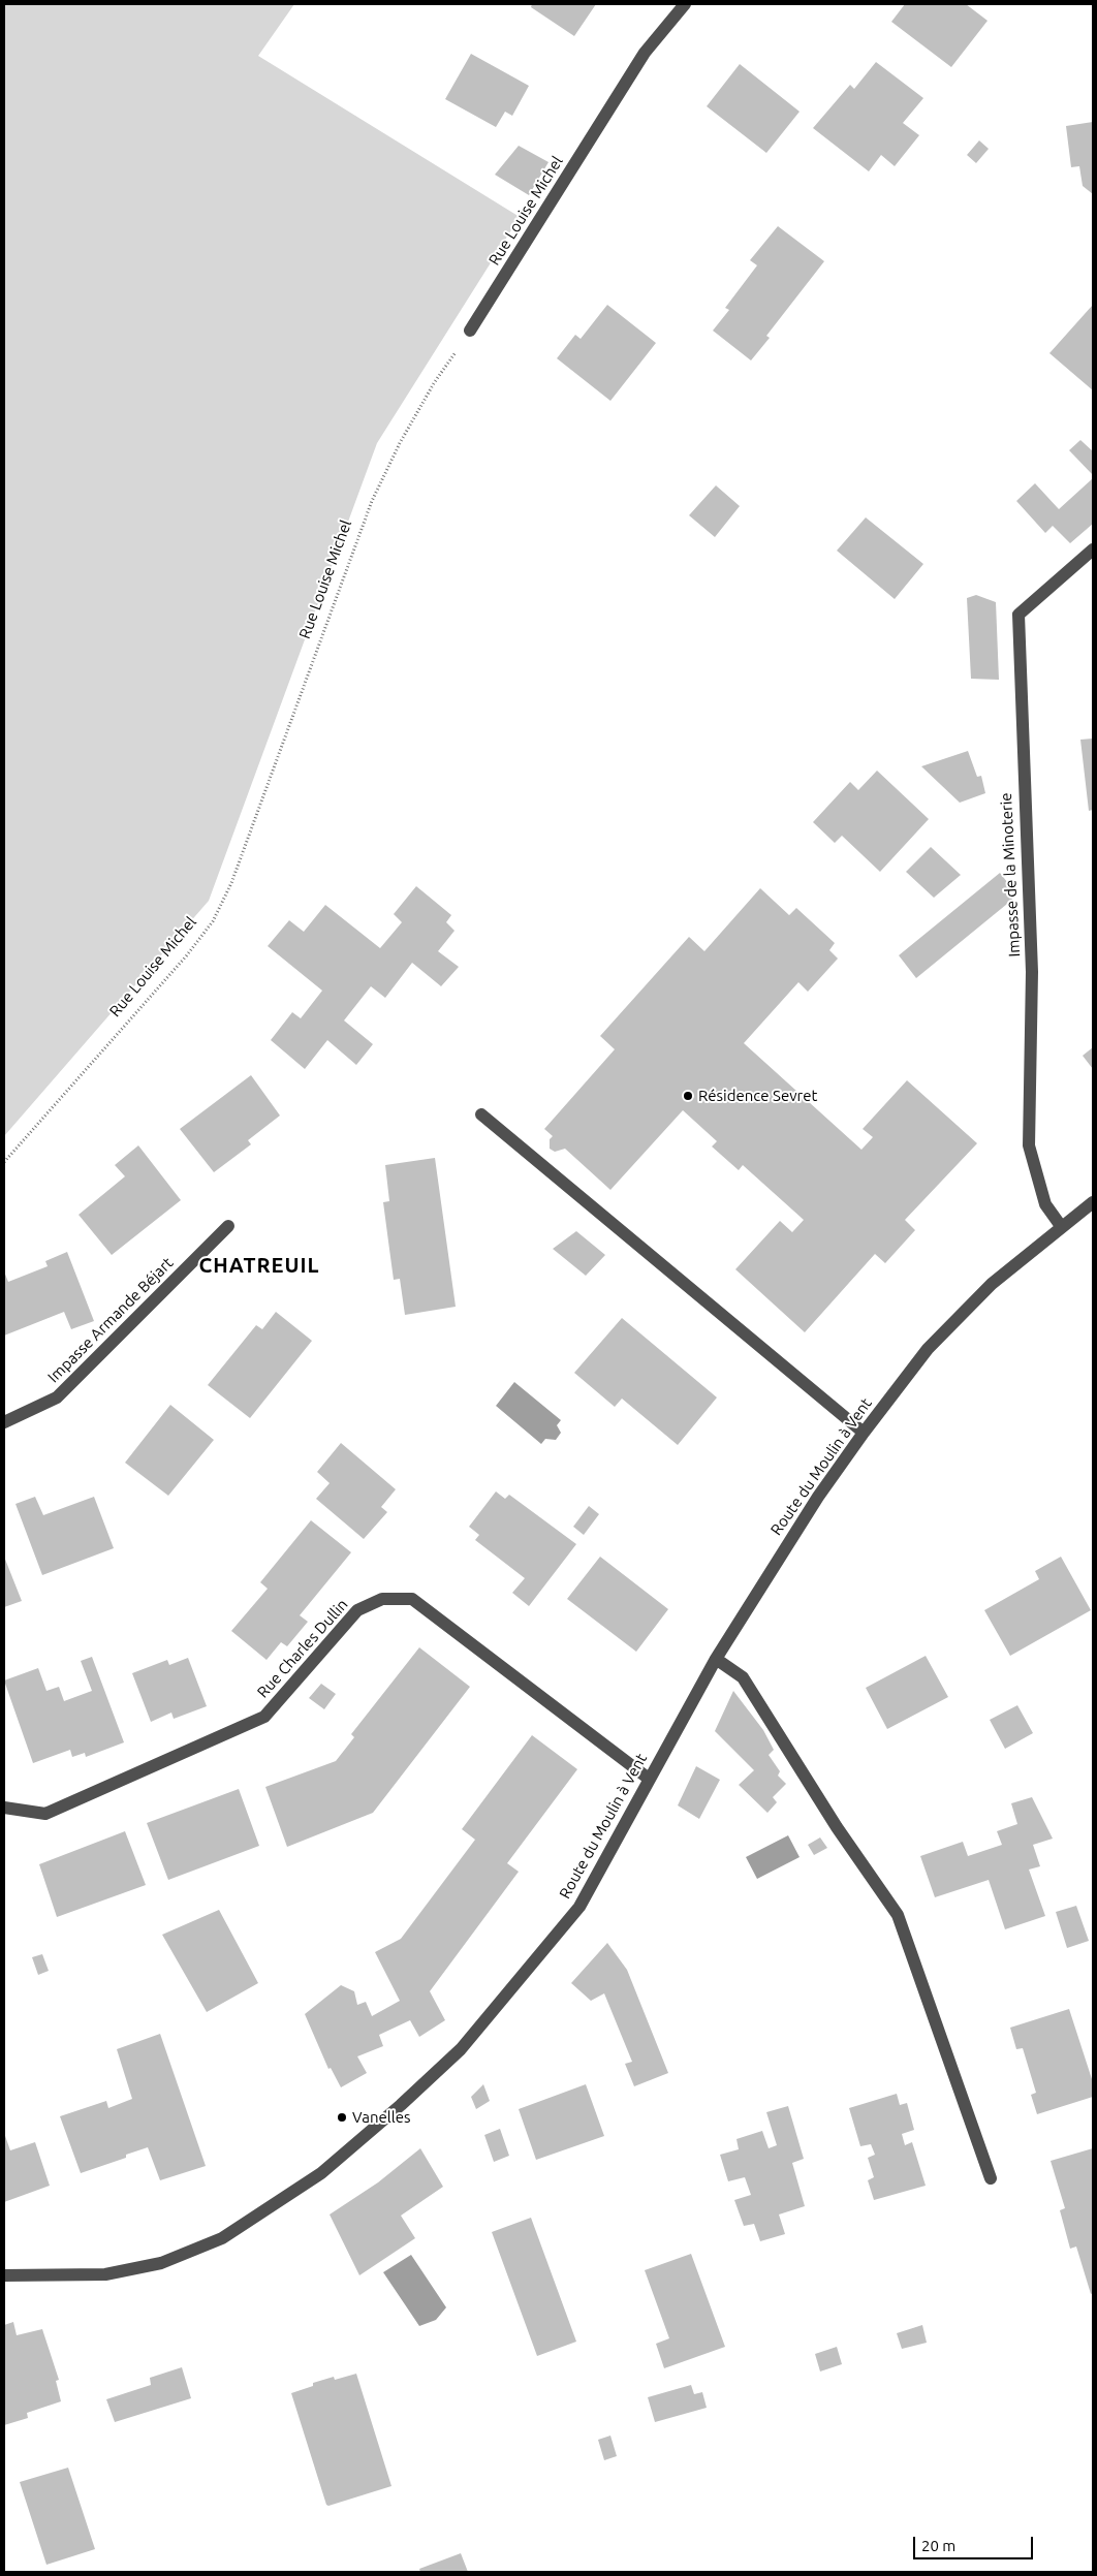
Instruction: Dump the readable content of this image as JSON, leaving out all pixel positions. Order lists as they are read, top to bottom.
{
  "streets": {
    "street": [
      "Rue Louise Michel",
      "Impasse de la Minoterie",
      "Impasse Armande Béjart",
      "Route du Moulin à Vent",
      "Rue Charles Dullin"
    ]
  },
  "crossings": [
    ["Impasse de la Minoterie", "Route du Moulin à Vent"],
    ["Route du Moulin à Vent", "Rue Charles Dullin"]
  ],
  "districts": ["CHATREUIL"],
  "places": ["Résidence Sevret", "Vanelles"],
  "scale_bar": "20 m"
}
